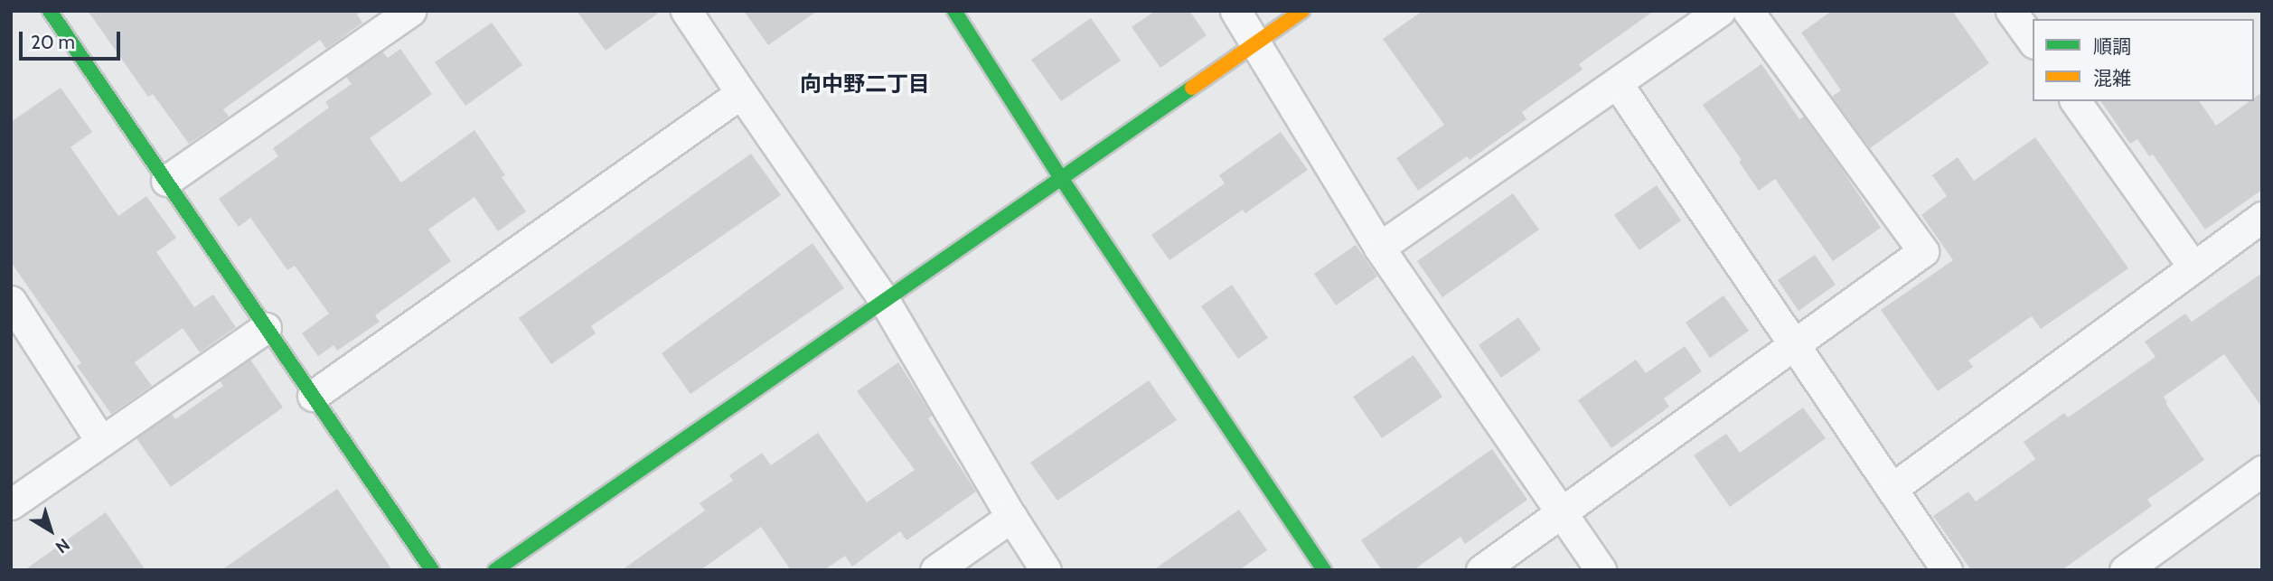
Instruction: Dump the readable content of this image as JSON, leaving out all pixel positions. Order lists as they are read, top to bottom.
{
  "districts": ["向中野二丁目"],
  "legend": ["順調", "混雑"],
  "scale_bar": "20 m",
  "north": "bottom right"
}
